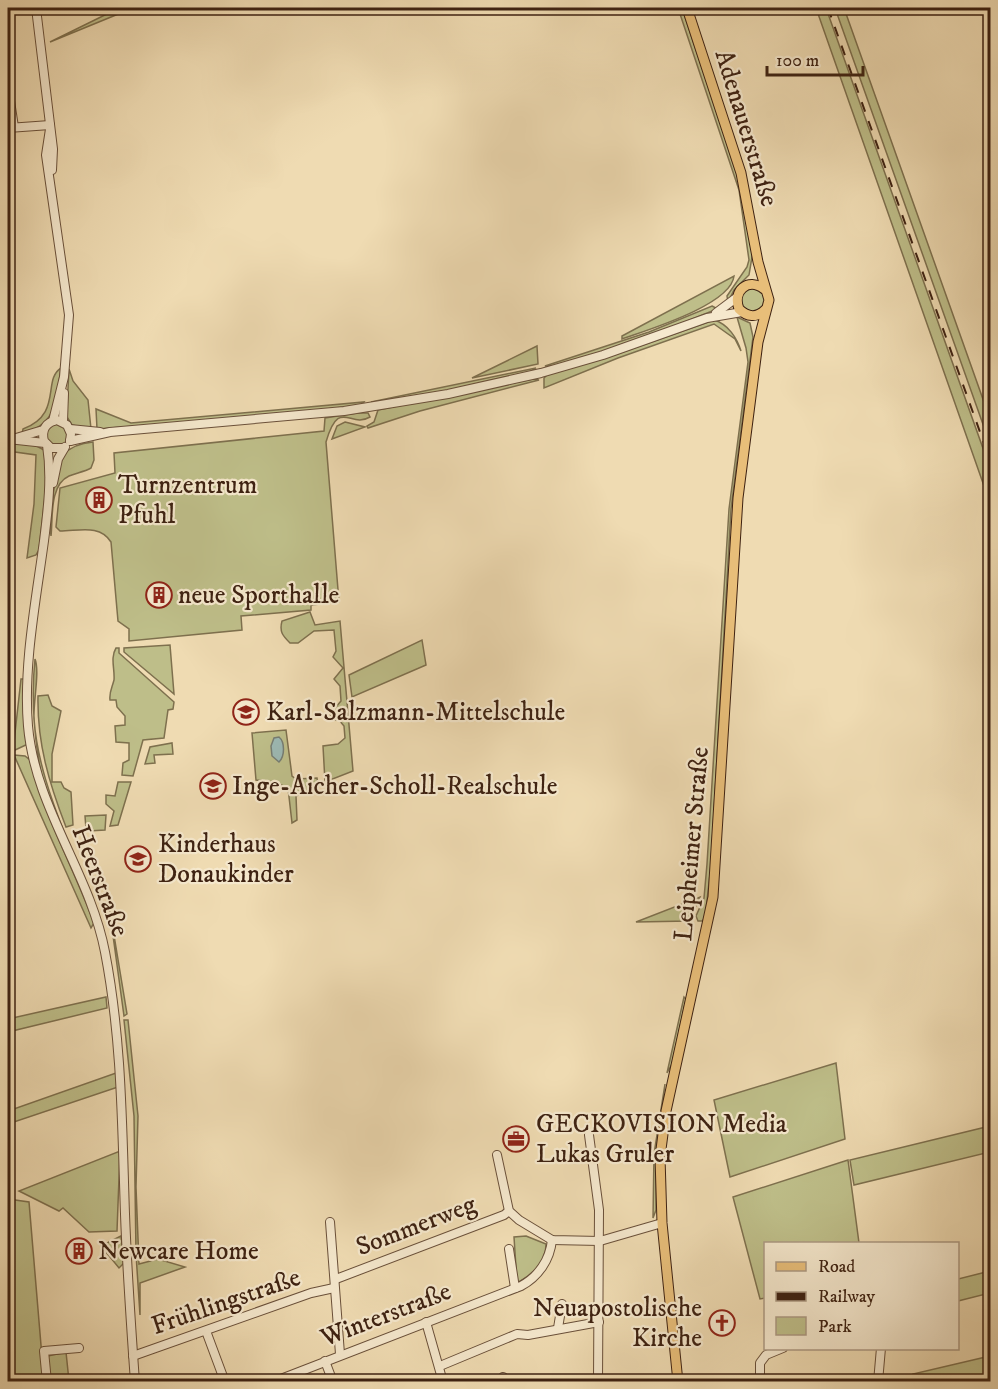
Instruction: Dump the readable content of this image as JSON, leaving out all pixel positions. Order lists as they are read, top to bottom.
{
  "streets": {
    "main road": ["Adenauerstraße", "Leipheimer Straße"],
    "street": [
      "Heerstraße",
      "Sommerweg",
      "Frühlingstraße",
      "Winterstraße"
    ]
  },
  "crossings": [
    ["Adenauerstraße", "Leipheimer Straße"],
    ["Heerstraße", "Frühlingstraße"]
  ],
  "places": {
    "building": ["Turnzentrum Pfuhl", "neue Sporthalle", "Newcare Home"],
    "school or university": ["Karl-Salzmann-Mittelschule", "Inge-Aicher-Scholl-Realschule", "Kinderhaus Donaukinder"],
    "office": ["GECKOVISION Media Lukas Gruler"],
    "church": ["Neuapostolische Kirche"]
  },
  "legend": ["Road", "Railway", "Park"],
  "scale_bar": "100 m"
}
